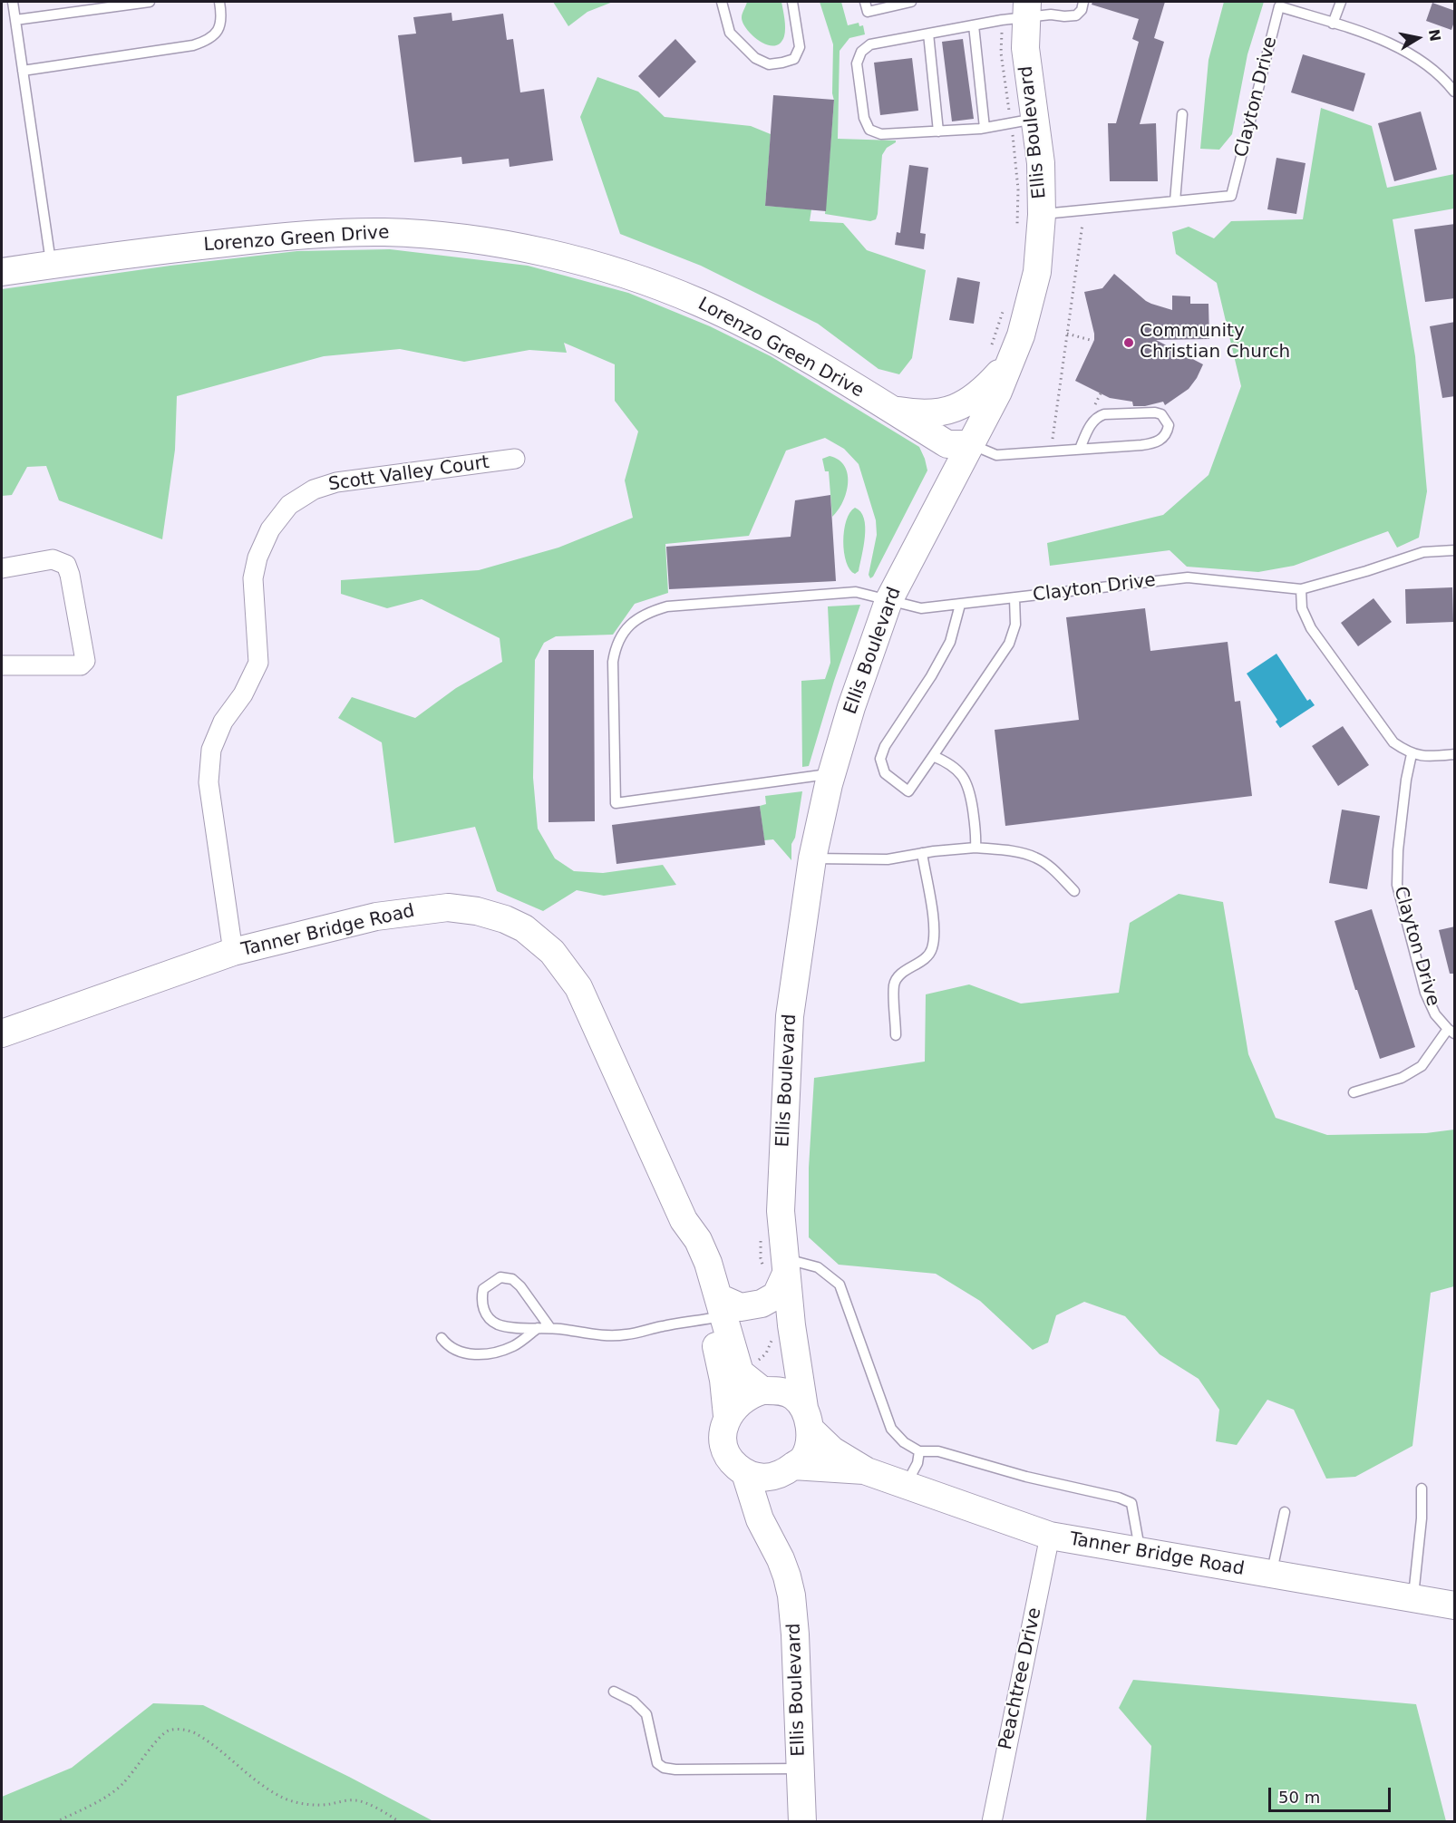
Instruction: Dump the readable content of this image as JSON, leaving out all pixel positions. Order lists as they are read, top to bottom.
{
  "streets": {
    "main road": ["Ellis Boulevard", "Lorenzo Green Drive", "Tanner Bridge Road"],
    "street": ["Scott Valley Court", "Peachtree Drive"],
    "lane": ["Clayton Drive"]
  },
  "crossings": [
    ["Clayton Drive", "Ellis Boulevard"],
    ["Ellis Boulevard", "Lorenzo Green Drive"],
    ["Ellis Boulevard", "Tanner Bridge Road"],
    ["Scott Valley Court", "Tanner Bridge Road"],
    ["Tanner Bridge Road", "Peachtree Drive"]
  ],
  "places": ["Community Christian Church"],
  "scale_bar": "50 m",
  "north": "right"
}
